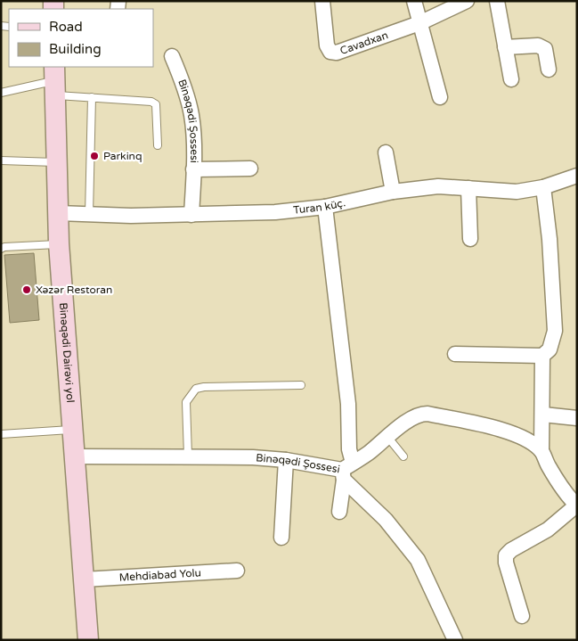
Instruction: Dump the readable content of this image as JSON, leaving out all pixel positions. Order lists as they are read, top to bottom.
{
  "streets": {
    "main road": ["Binəqədi Dairəvi yol"],
    "street": [
      "Cavadxan",
      "Binəqədi Şossesi",
      "Turan küç.",
      "Mehdiabad Yolu"
    ]
  },
  "crossings": [
    ["Binəqədi Şossesi", "Turan küç."],
    ["Binəqədi Şossesi", "Binəqədi Dairəvi yol"],
    ["Turan küç.", "Binəqədi Dairəvi yol"],
    ["Binəqədi Dairəvi yol", "Mehdiabad Yolu"]
  ],
  "places": ["Parkinq", "Xəzər Restoran"],
  "legend": ["Road", "Building"]
}
